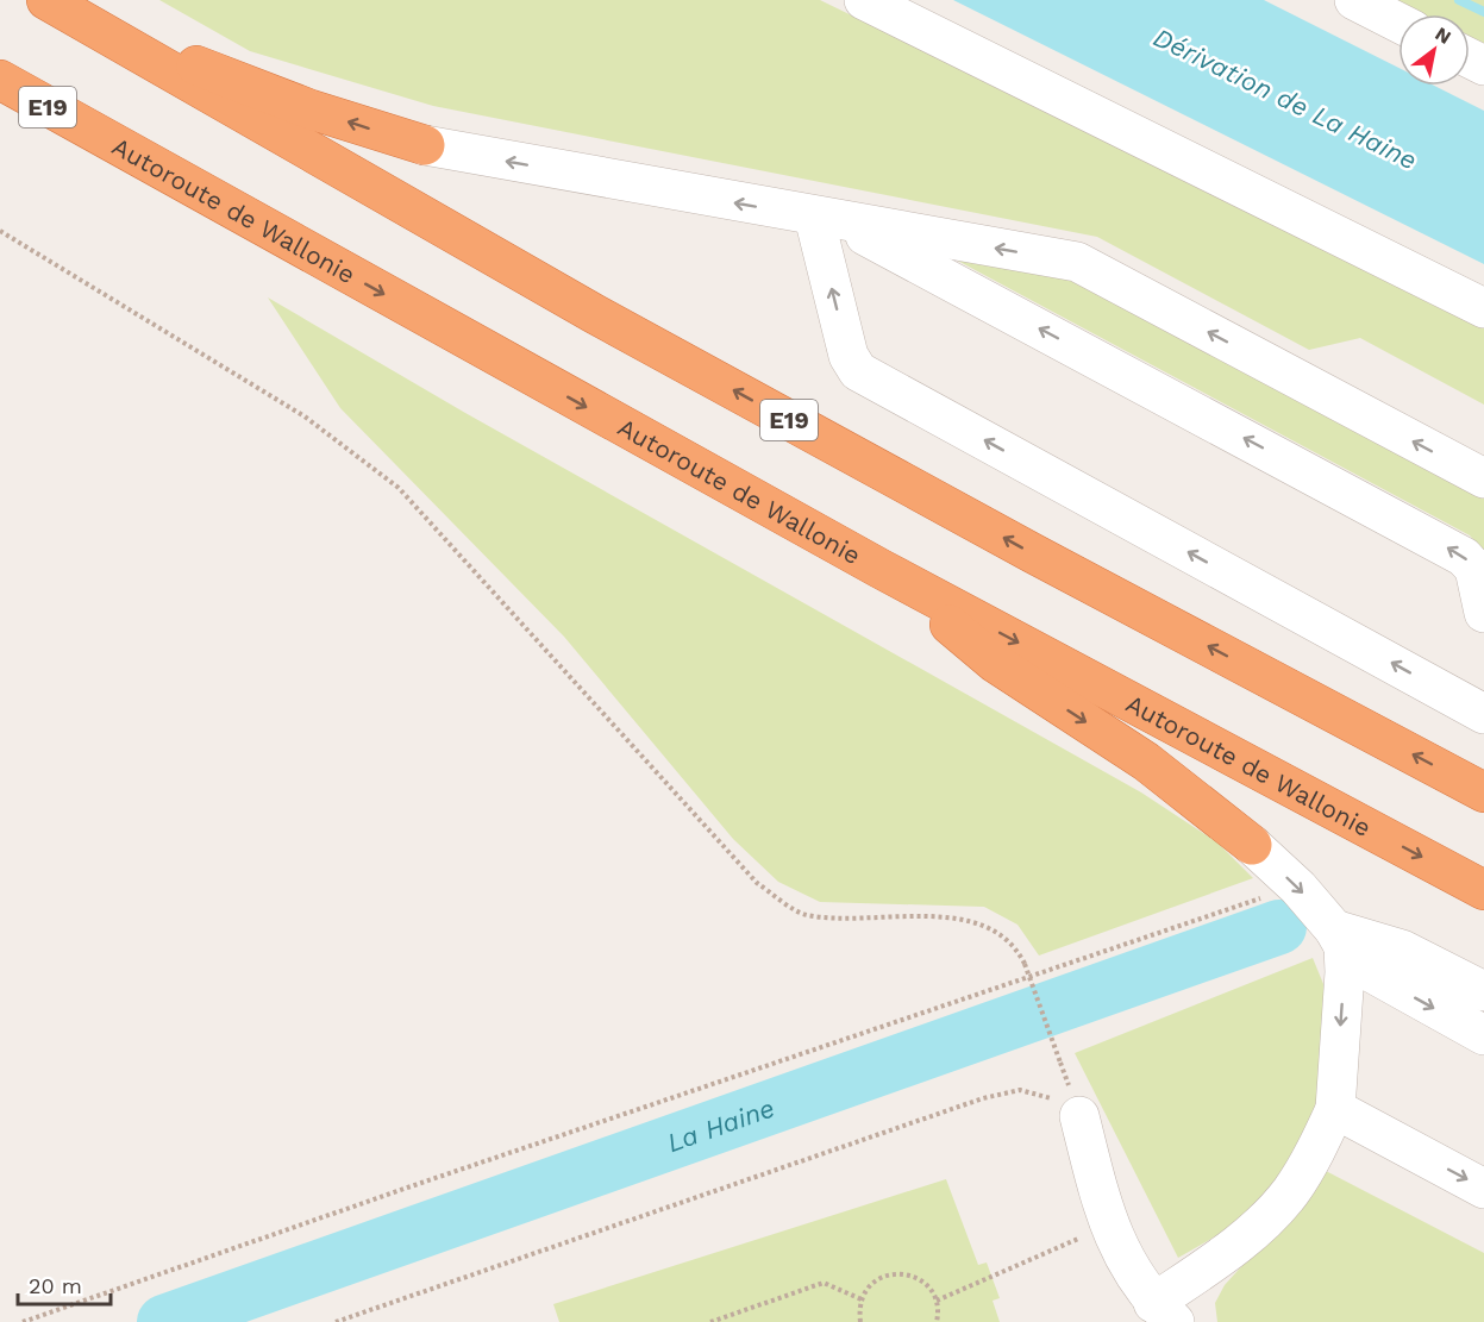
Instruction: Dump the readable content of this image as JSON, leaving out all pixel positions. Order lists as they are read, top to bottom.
{
  "streets": {
    "highway": ["E19", "Autoroute de Wallonie"]
  },
  "water": ["Dérivation de La Haine", "La Haine"],
  "scale_bar": "20 m",
  "north": "top right"
}
